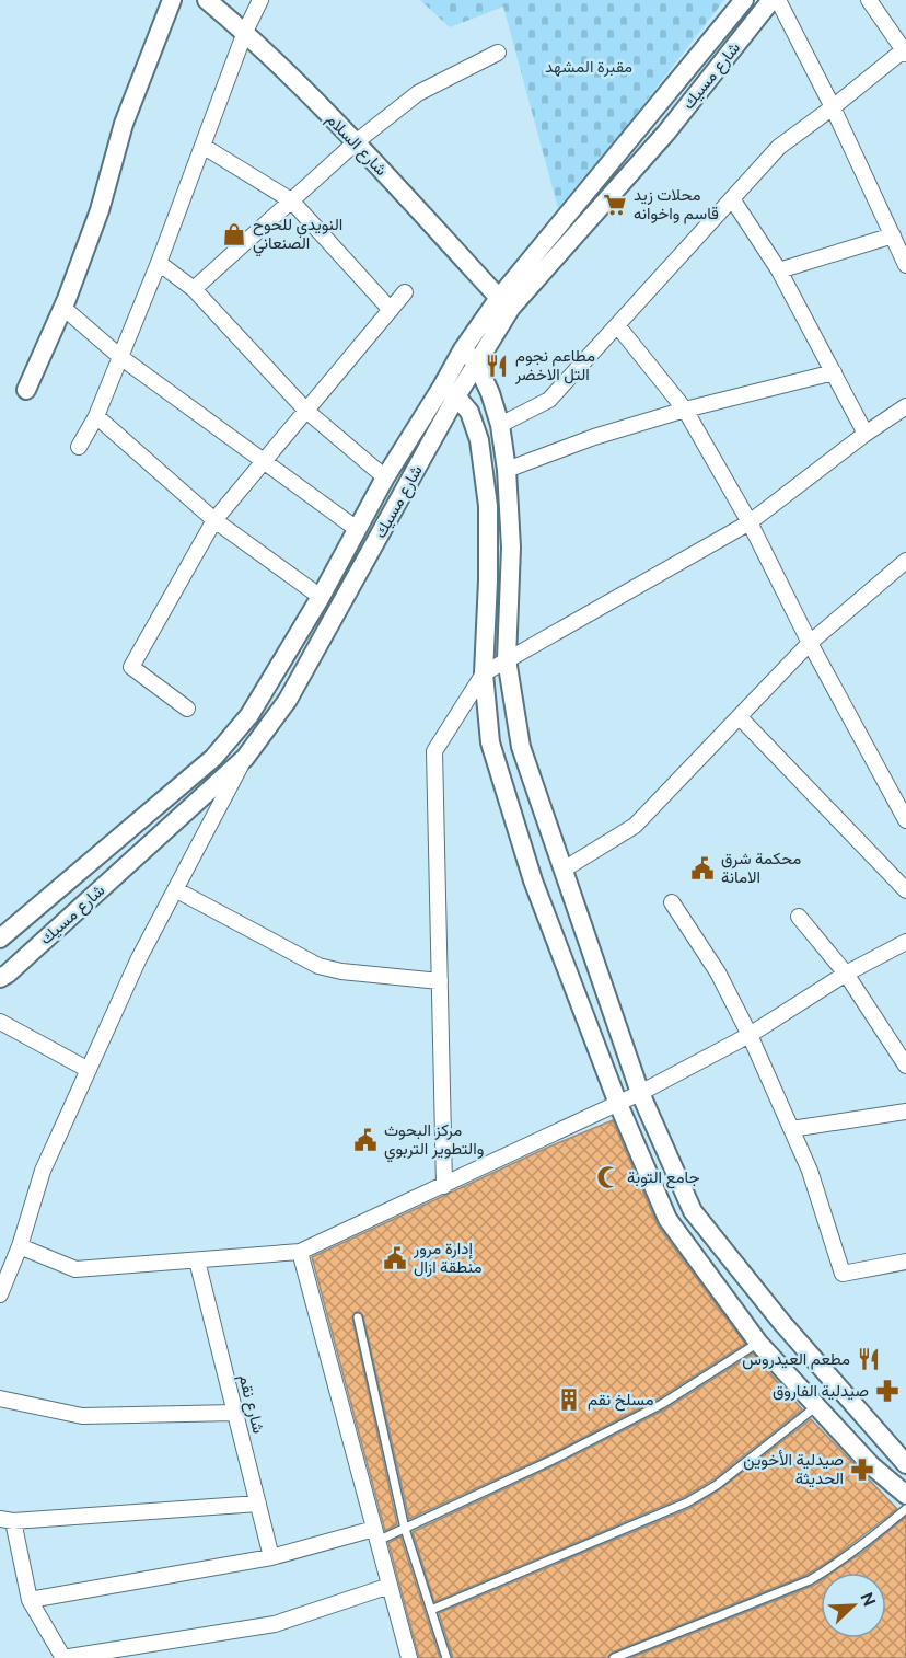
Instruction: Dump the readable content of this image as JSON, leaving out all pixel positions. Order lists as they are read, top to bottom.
{
  "streets": {
    "street": ["شارع مسيك", "شارع السلام", "شارع نقم"]
  },
  "crossings": [
    ["شارع مسيك", "شارع السلام"]
  ],
  "parks": ["مقبرة المشهد"],
  "places": {
    "supermarket": ["محلات زيد قاسم واخوانه"],
    "shop": ["النويدي للحوح الصنعاني"],
    "restaurant": ["مطاعم نجوم التل الاخضر", "مطعم العيدروس"],
    "public building": ["محكمة شرق الامانة", "مركز البحوث والتطوير التربوي", "إدارة مرور منطقة ازال"],
    "mosque": ["جامع التوبة"],
    "pharmacy": ["صيدلية الفاروق", "صيدلية الأخوين الحديثة"],
    "building": ["مسلخ نقم"]
  },
  "north": "top right"
}
